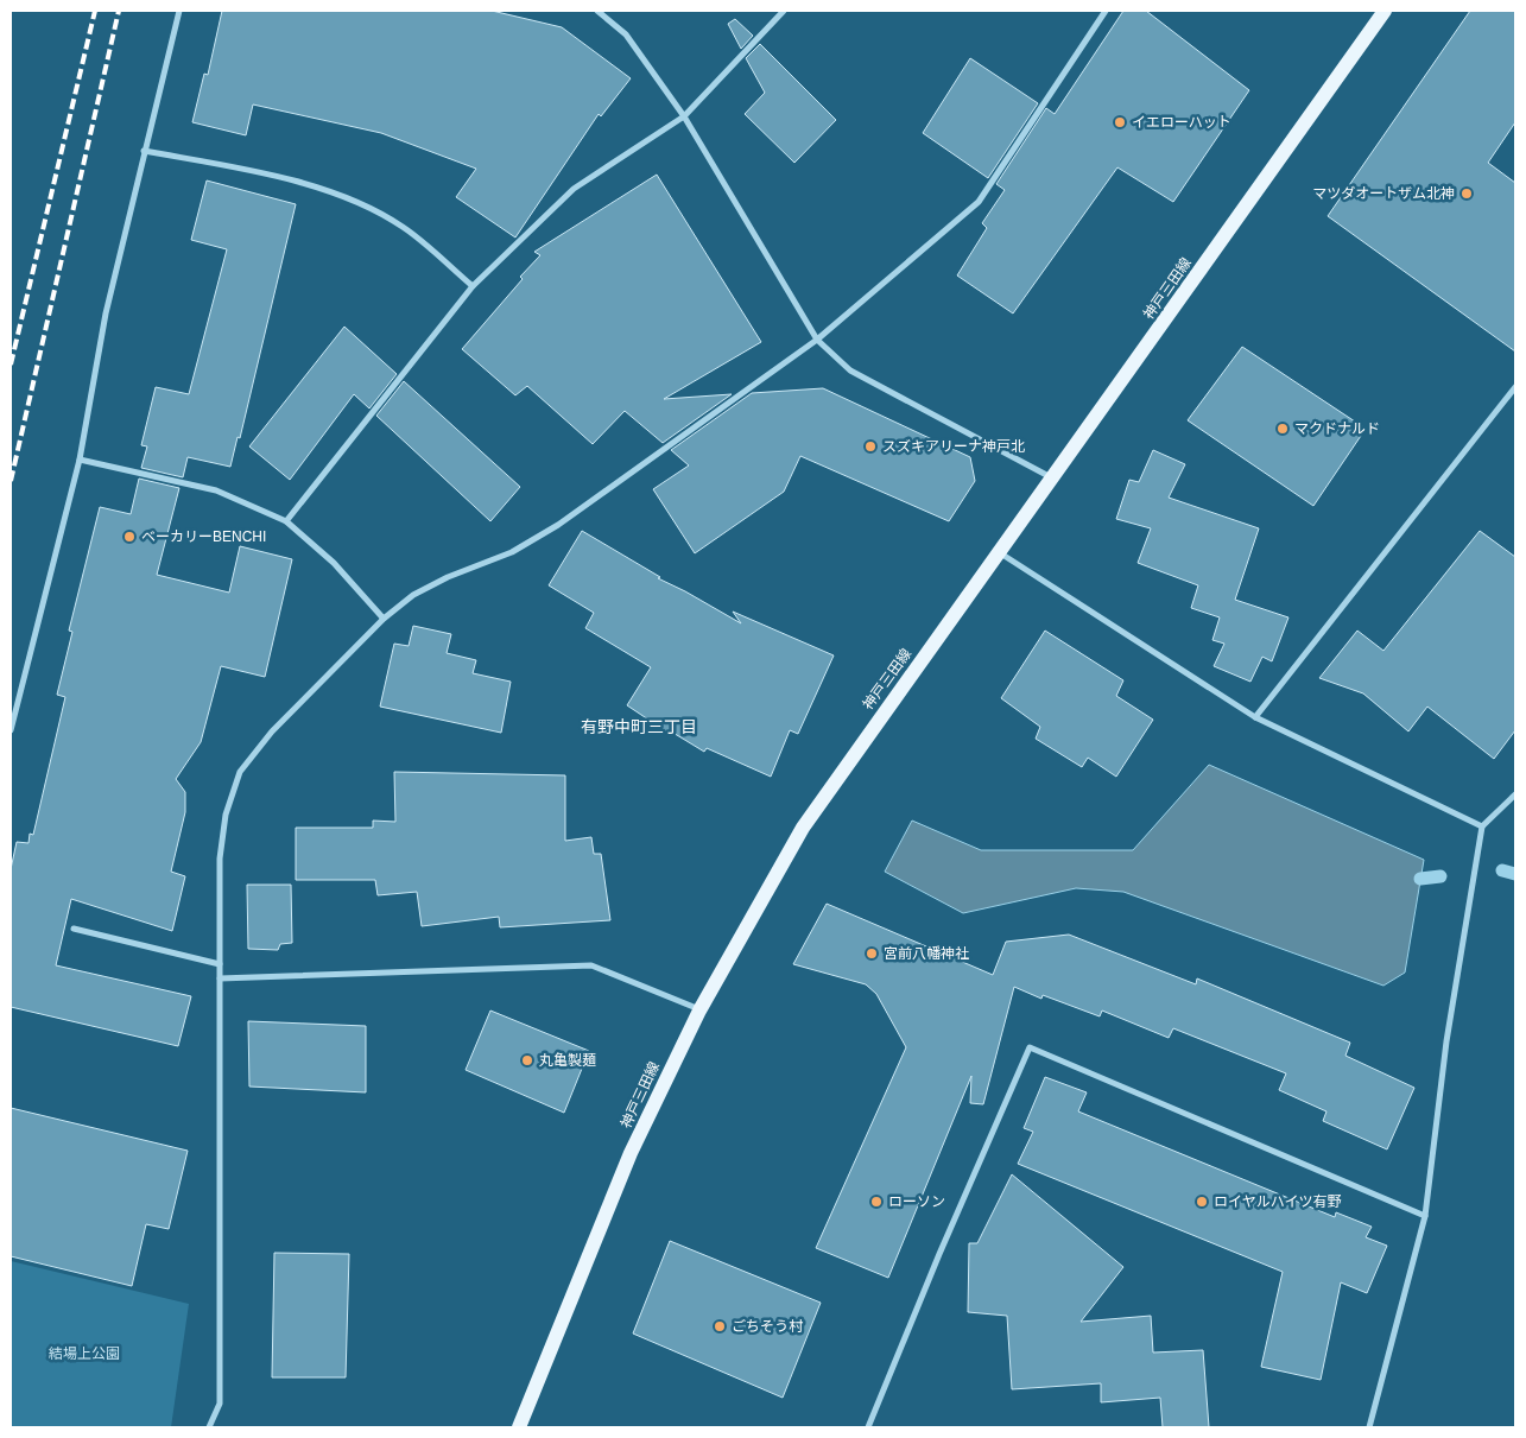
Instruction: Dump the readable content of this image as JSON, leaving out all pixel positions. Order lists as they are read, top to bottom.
{
  "streets": {
    "main road": ["神戸三田線"]
  },
  "districts": ["有野中町三丁目"],
  "parks": ["結場上公園"],
  "places": [
    "イエローハット",
    "マツダオートザム北神",
    "マクドナルド",
    "スズキアリーナ神戸北",
    "ベーカリーBENCHI",
    "宮前八幡神社",
    "丸亀製麺",
    "ローソン",
    "ロイヤルハイツ有野",
    "ごちそう村"
  ]
}
